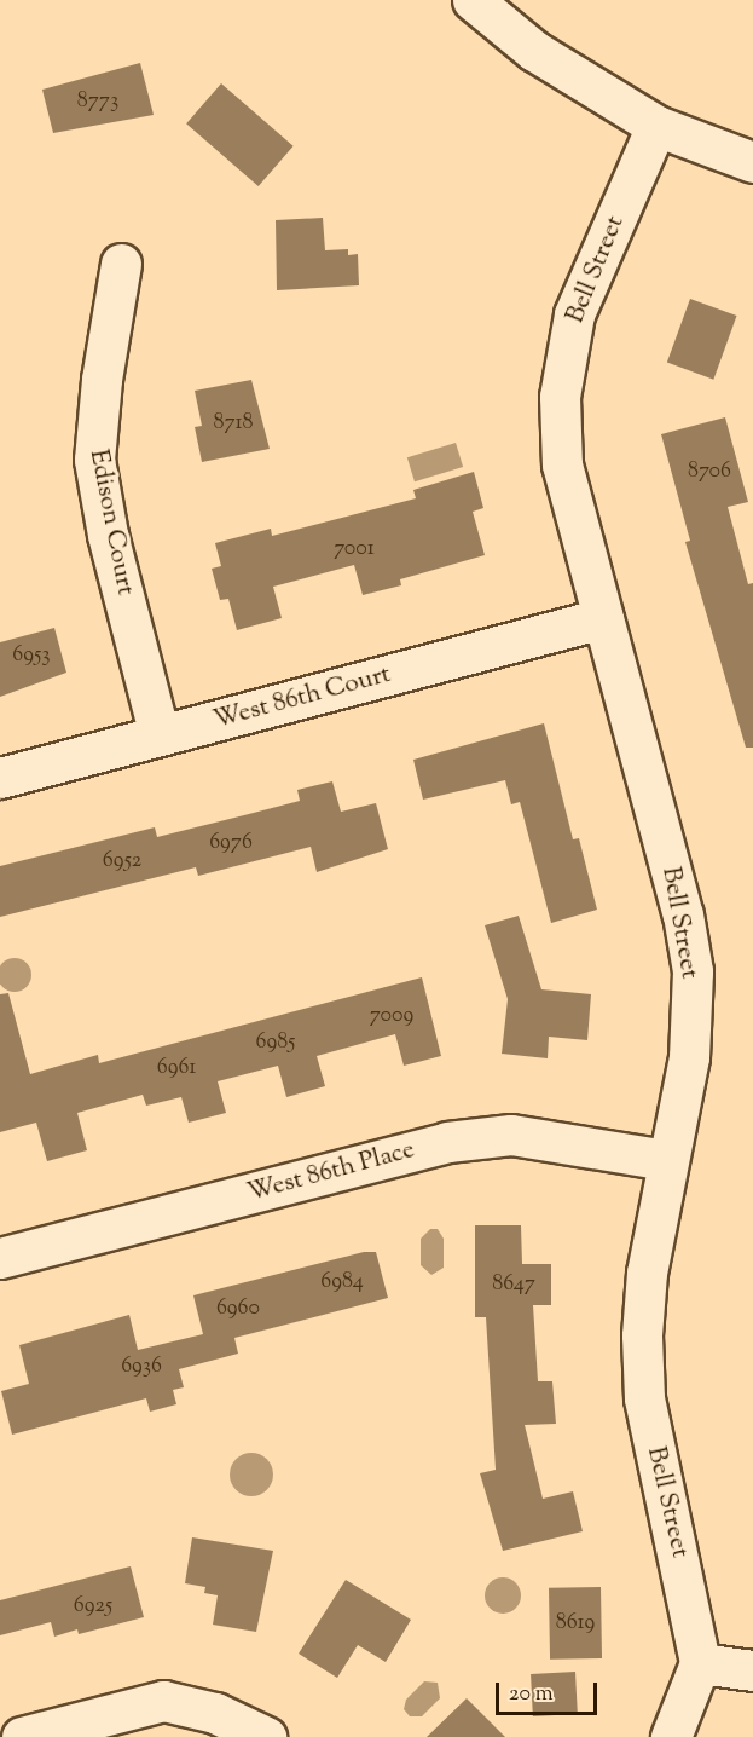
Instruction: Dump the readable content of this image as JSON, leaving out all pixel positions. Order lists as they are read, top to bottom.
{
  "streets": {
    "street": [
      "Bell Street",
      "Edison Court",
      "West 86th Court",
      "West 86th Place"
    ]
  },
  "crossings": [
    ["Bell Street", "West 86th Court"],
    ["Bell Street", "West 86th Place"],
    ["Edison Court", "West 86th Court"]
  ],
  "house_numbers": [
    "8773",
    "8718",
    "8706",
    "7001",
    "6953",
    "6976",
    "6952",
    "7009",
    "6985",
    "6961",
    "6984",
    "8647",
    "6960",
    "6936",
    "6925",
    "8619"
  ],
  "scale_bar": "20 m"
}
